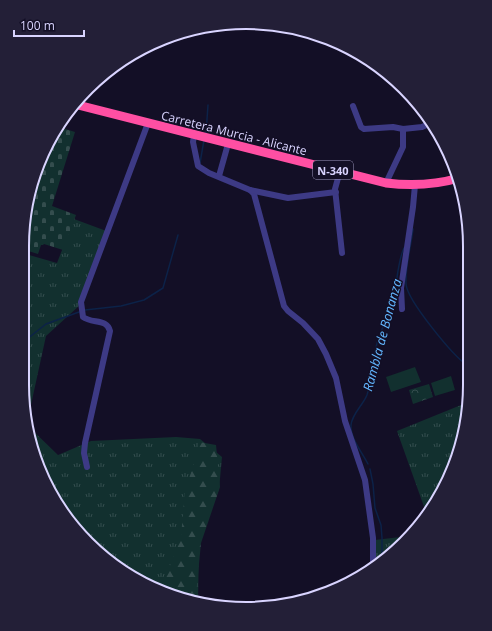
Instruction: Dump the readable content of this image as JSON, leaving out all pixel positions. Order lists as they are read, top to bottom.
{
  "streets": {
    "highway": ["Carretera Murcia - Alicante", "N-340"]
  },
  "water": ["Rambla de Bonanza"],
  "scale_bar": "100 m"
}
